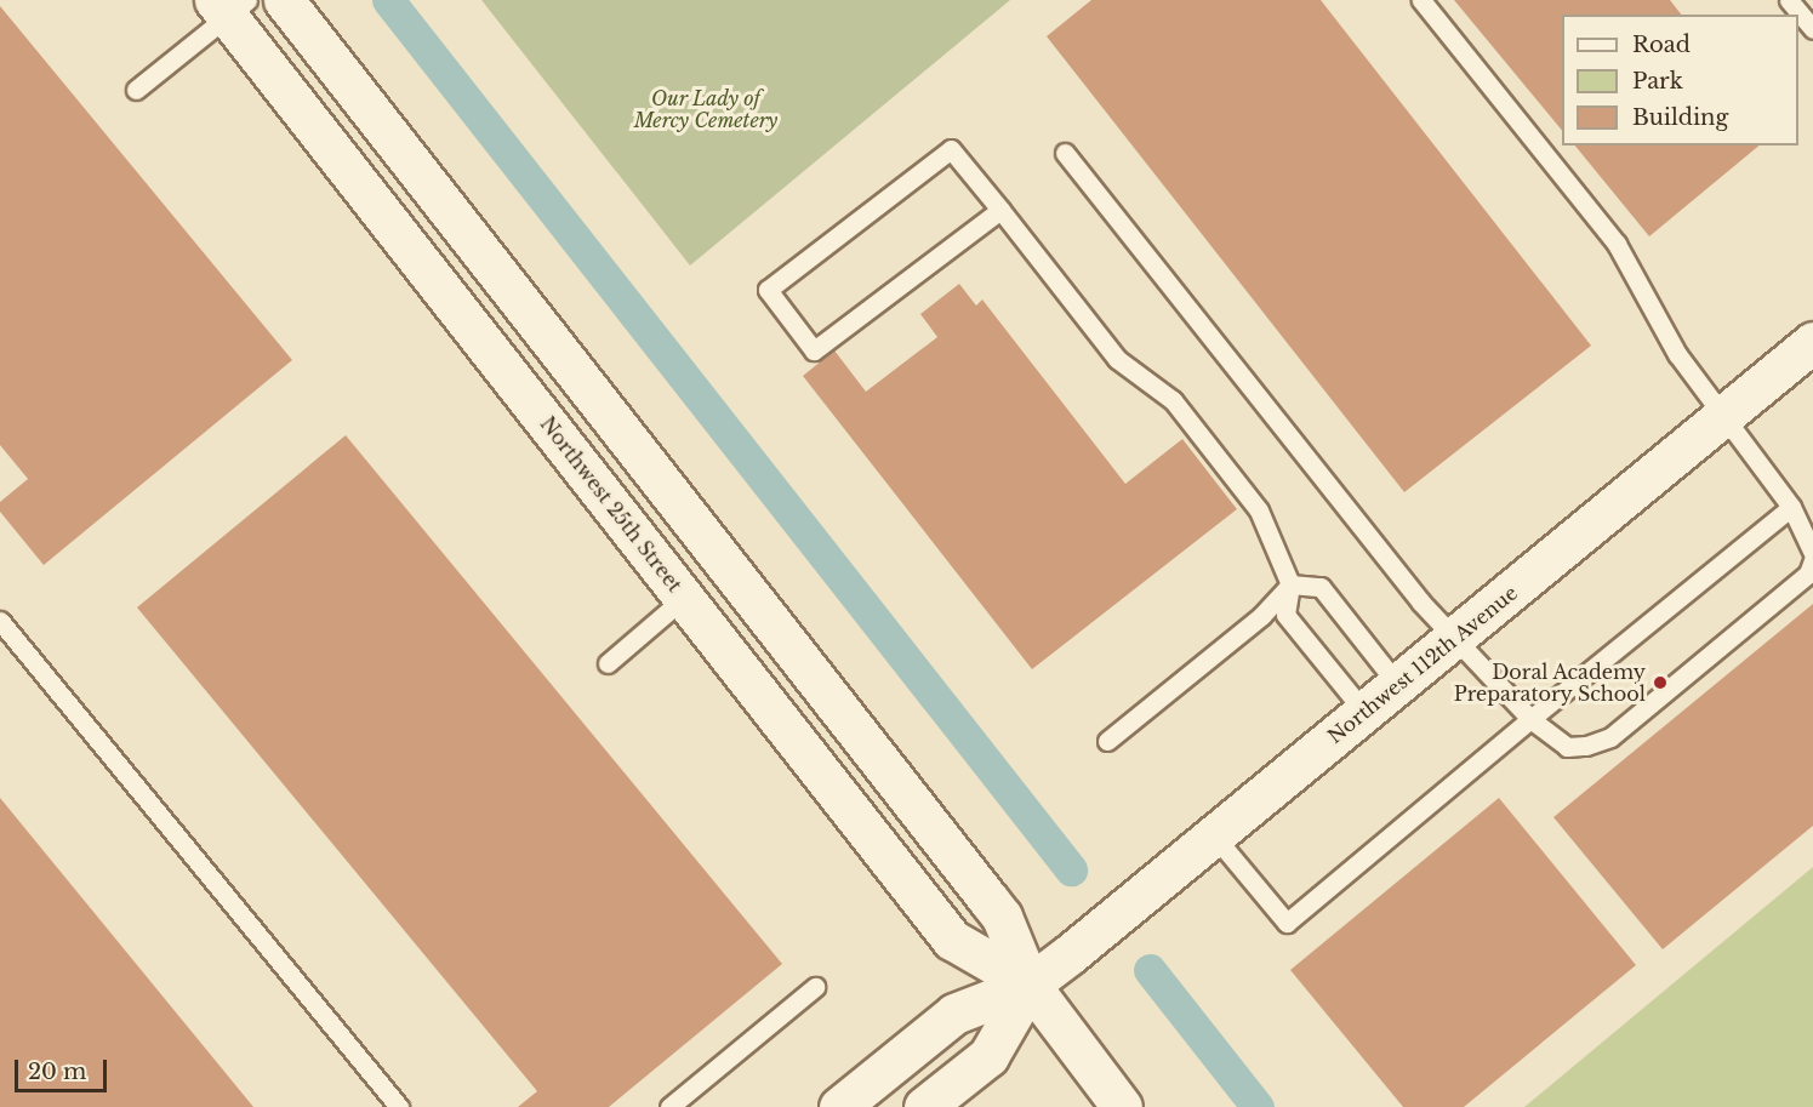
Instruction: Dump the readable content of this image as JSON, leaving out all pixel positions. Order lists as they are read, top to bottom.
{
  "streets": {
    "main road": ["Northwest 25th Street", "Northwest 112th Avenue"]
  },
  "crossings": [
    ["Northwest 25th Street", "Northwest 112th Avenue"]
  ],
  "parks": ["Our Lady of Mercy Cemetery"],
  "places": ["Doral Academy Preparatory School"],
  "legend": ["Road", "Park", "Building"],
  "scale_bar": "20 m"
}
